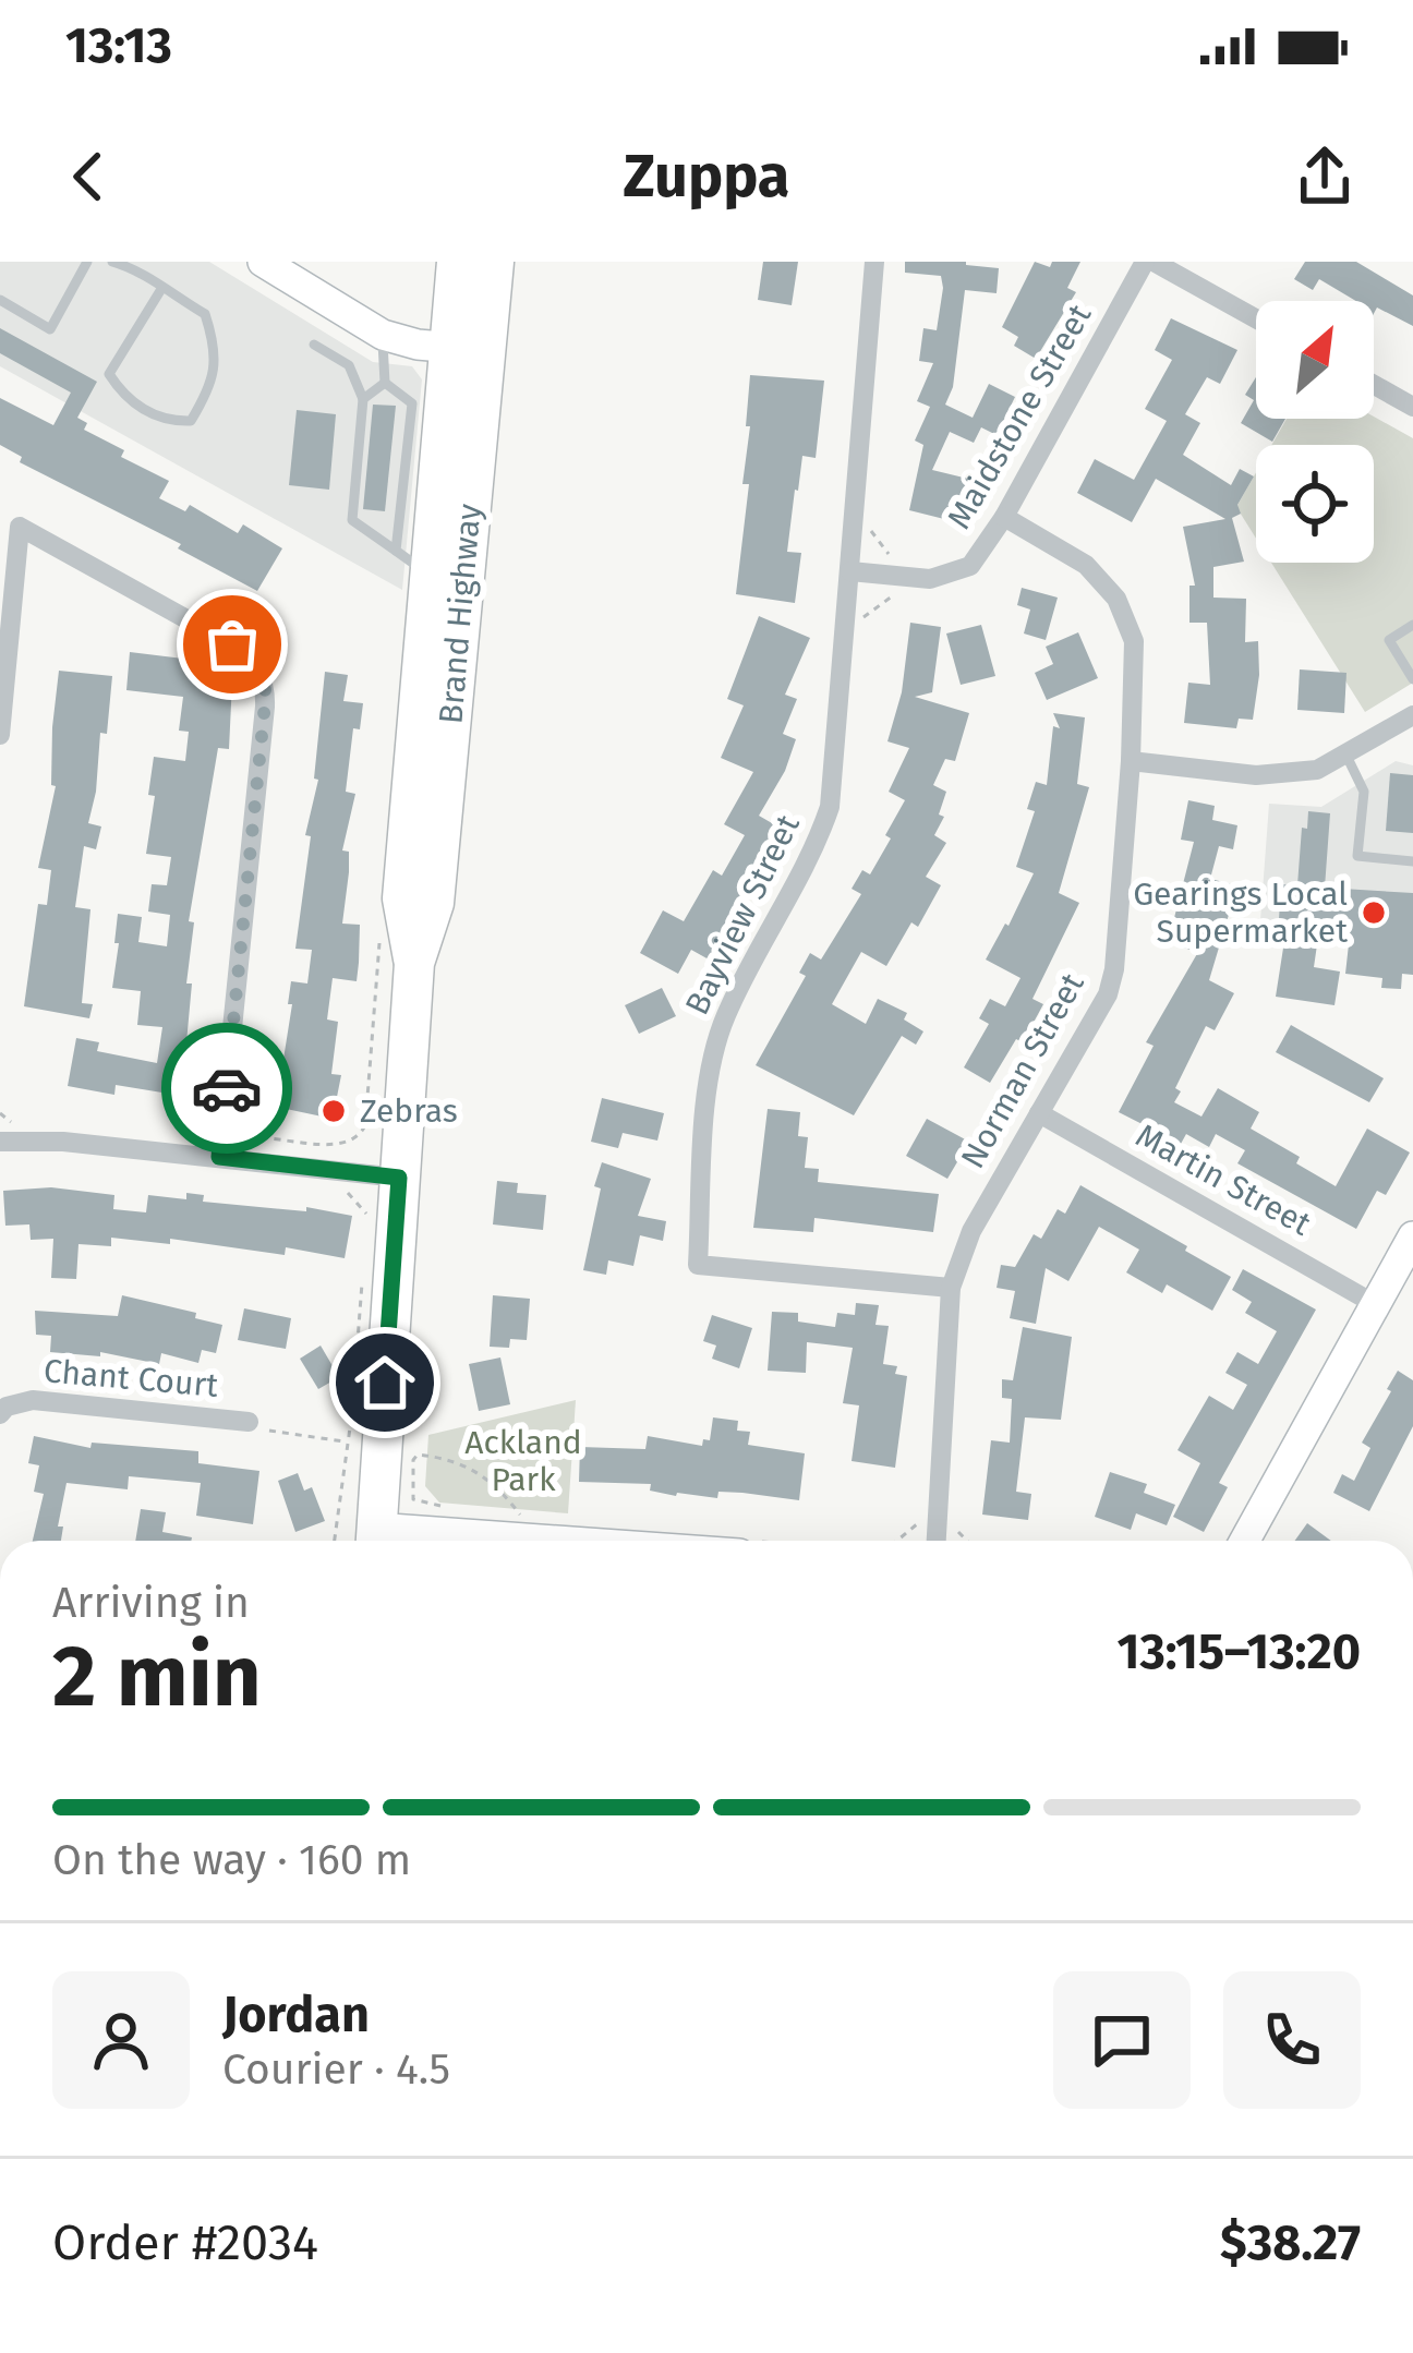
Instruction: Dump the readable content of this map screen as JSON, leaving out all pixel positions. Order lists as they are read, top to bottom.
{
  "streets": {
    "highway": ["Brand Highway"],
    "street": [
      "Maidstone Street",
      "Bayview Street",
      "Norman Street",
      "Martin Street",
      "Chant Court"
    ]
  },
  "crossings": [
    ["Maidstone Street", "Bayview Street"],
    ["Maidstone Street", "Norman Street"],
    ["Bayview Street", "Norman Street"],
    ["Norman Street", "Martin Street"]
  ],
  "parks": ["Ackland Park"],
  "places": ["Gearings Local Supermarket", "Zebras"],
  "north": "top right",
  "page": {
    "status": "13:13",
    "header": "Zuppa",
    "heading": ["2 min", "Arriving in", "13:15–13:20"],
    "panel": [
      "Jordan",
      "Courier · 4.5",
      "Order #2034",
      "$38.27"
    ],
    "bar": "On the way · 160 m"
  }
}
